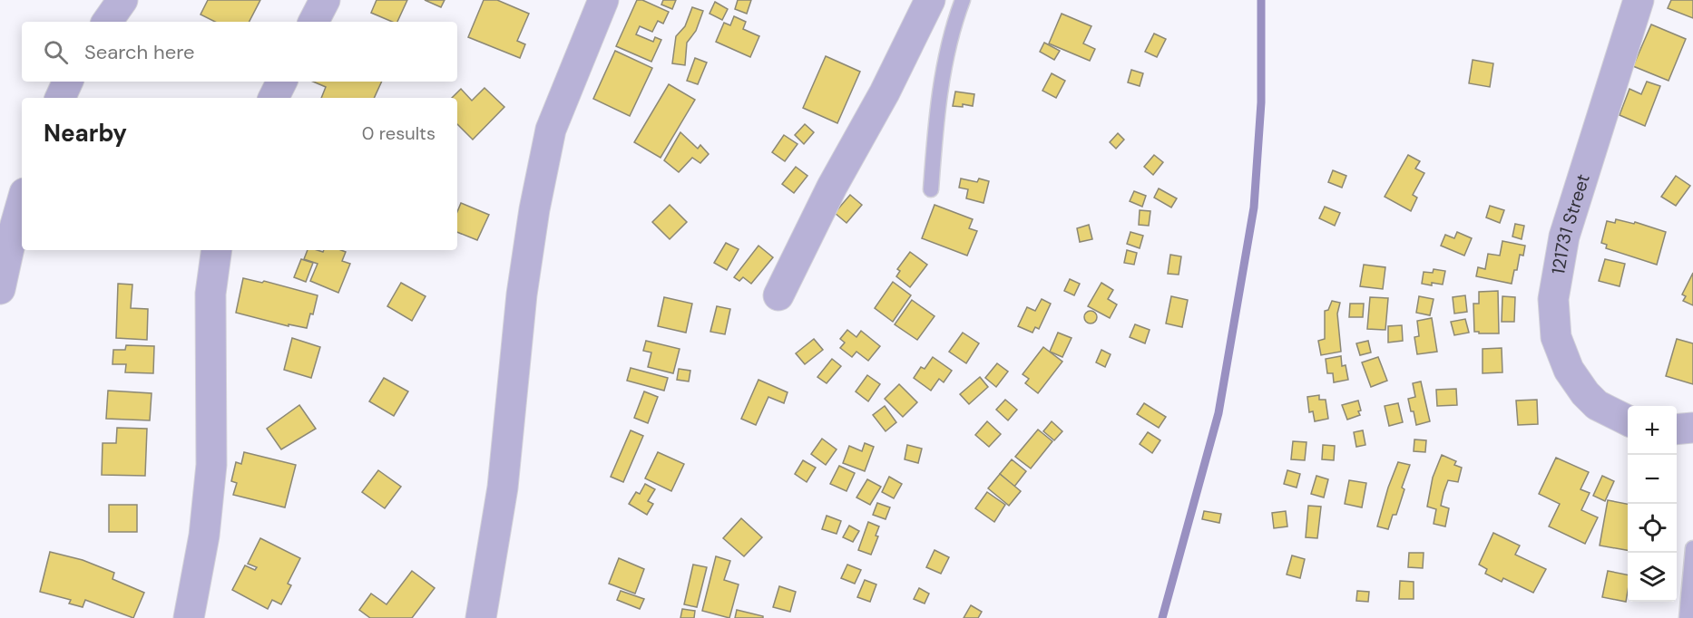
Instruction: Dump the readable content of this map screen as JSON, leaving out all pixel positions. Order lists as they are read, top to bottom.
{
  "streets": {
    "street": ["121731 Street"]
  },
  "page": {
    "search": "Search here",
    "heading": ["Nearby", "0 results"],
    "map_buttons": ["+", "−"]
  }
}
